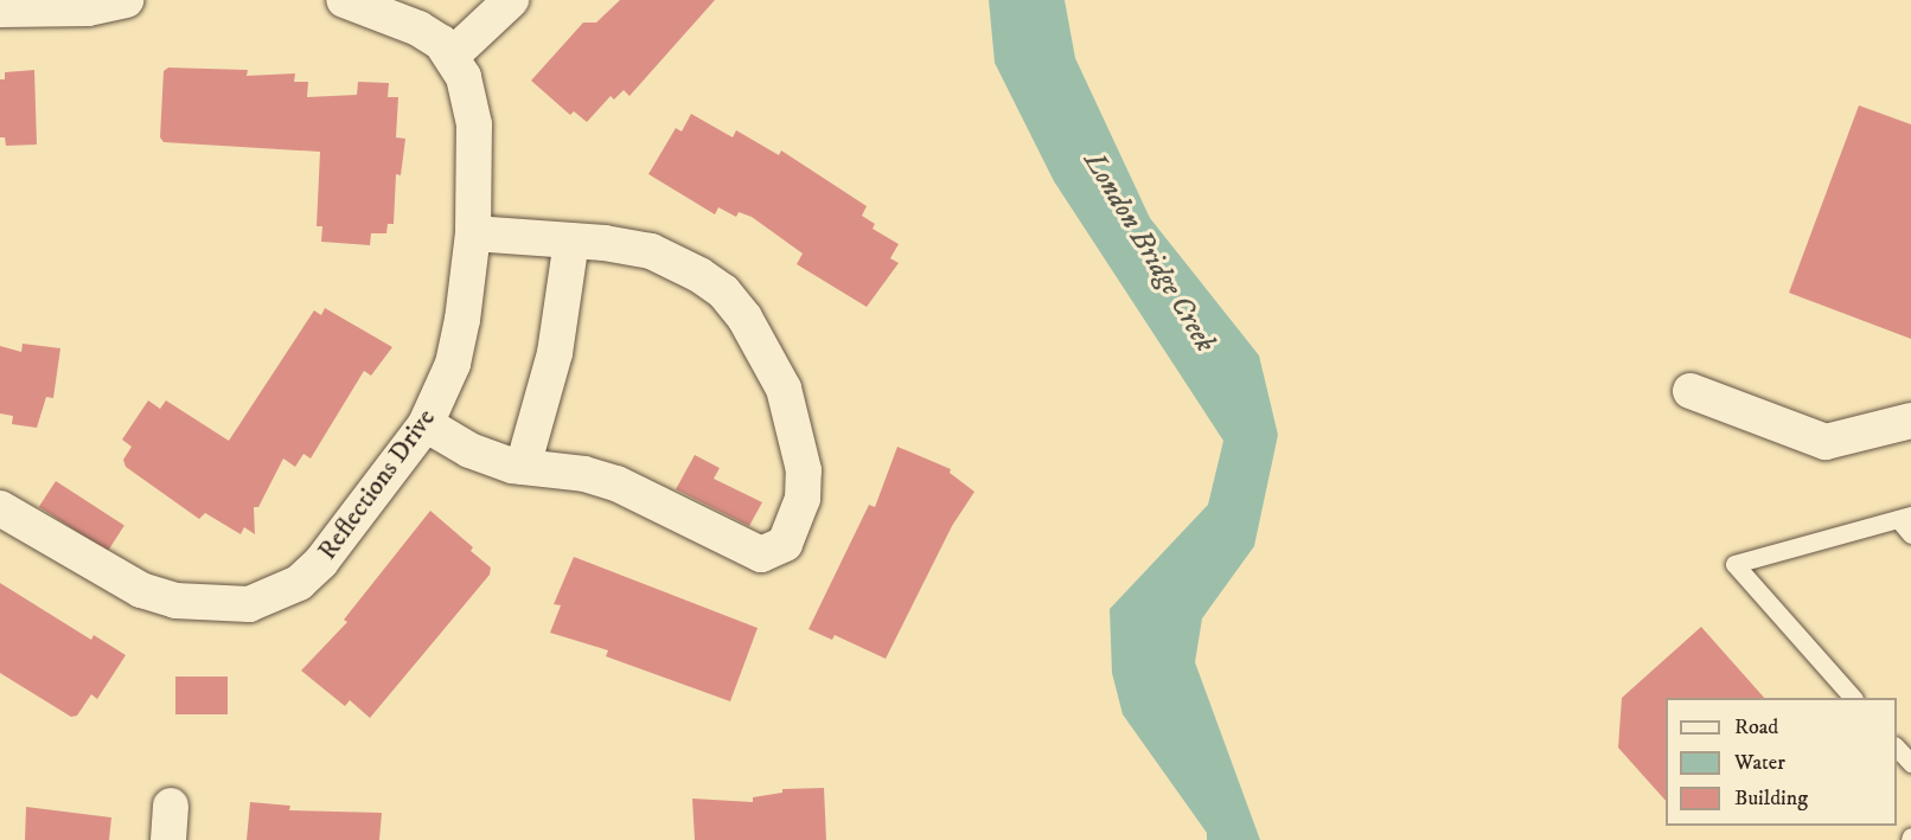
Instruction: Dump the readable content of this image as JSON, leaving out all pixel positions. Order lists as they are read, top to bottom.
{
  "streets": {
    "street": ["Reflections Drive"]
  },
  "water": ["London Bridge Creek"],
  "legend": ["Road", "Water", "Building"]
}
